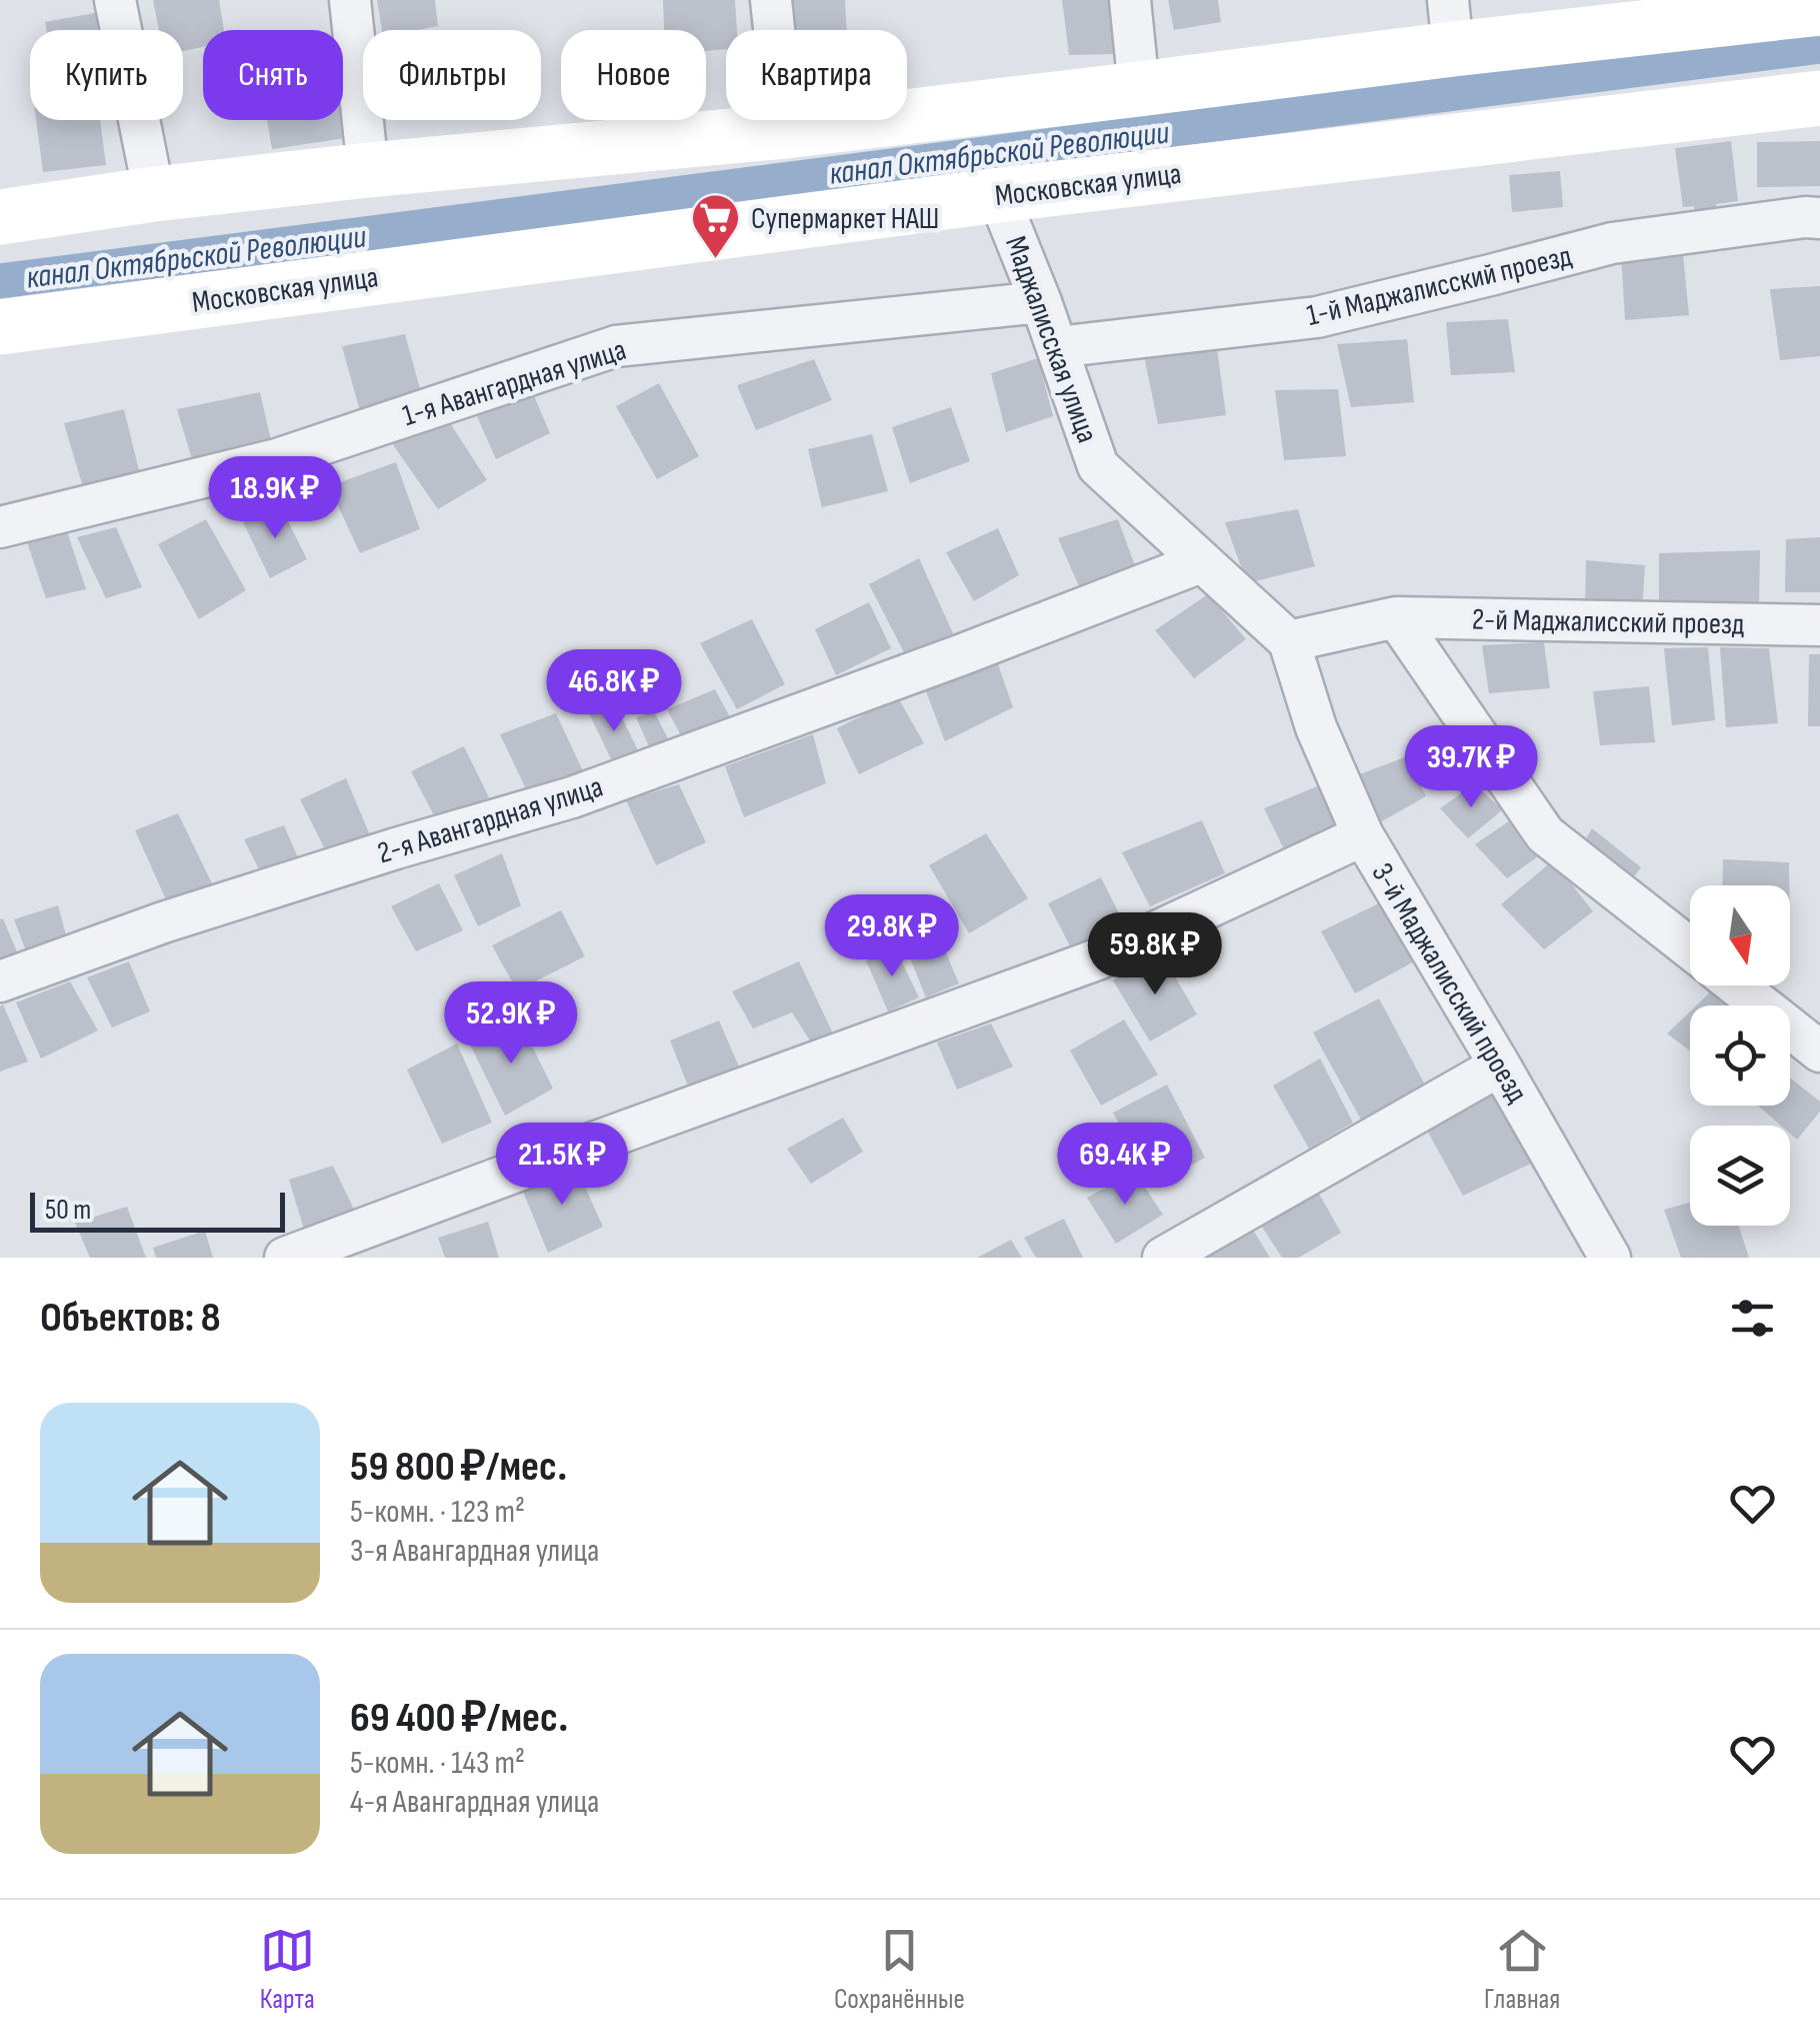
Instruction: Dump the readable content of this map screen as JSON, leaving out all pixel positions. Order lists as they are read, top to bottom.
{
  "streets": {
    "main road": ["Московская улица"],
    "street": [
      "1-й Маджалисский проезд",
      "Маджалисская улица",
      "1-я Авангардная улица",
      "2-й Маджалисский проезд",
      "2-я Авангардная улица",
      "3-й Маджалисский проезд"
    ]
  },
  "crossings": [
    ["Московская улица", "Маджалисская улица"],
    ["1-й Маджалисский проезд", "Маджалисская улица"],
    ["Маджалисская улица", "1-я Авангардная улица"],
    ["Маджалисская улица", "2-й Маджалисский проезд"],
    ["Маджалисская улица", "2-я Авангардная улица"],
    ["Маджалисская улица", "3-й Маджалисский проезд"],
    ["2-й Маджалисский проезд", "3-й Маджалисский проезд"]
  ],
  "water": ["канал Октябрьской Революции"],
  "places": {
    "supermarket": ["Супермаркет НАШ"]
  },
  "scale_bar": "50 m",
  "north": "bottom",
  "page": {
    "chip": [
      "Купить",
      "Снять",
      "Фильтры",
      "Новое",
      "Квартира"
    ],
    "price": [
      "18.9K ₽",
      "46.8K ₽",
      "39.7K ₽",
      "29.8K ₽",
      "59.8K ₽",
      "52.9K ₽",
      "21.5K ₽",
      "69.4K ₽"
    ],
    "scale": "50 m",
    "heading": "Объектов: 8",
    "list": [
      {
        "name": "59 800 ₽/мес.",
        "note": "5-комн. · 123 m² · 3-я Авангардная улица"
      },
      {
        "name": "69 400 ₽/мес.",
        "note": "5-комн. · 143 m² · 4-я Авангардная улица"
      }
    ],
    "tabs": ["Карта", "Сохранённые", "Главная"]
  }
}
